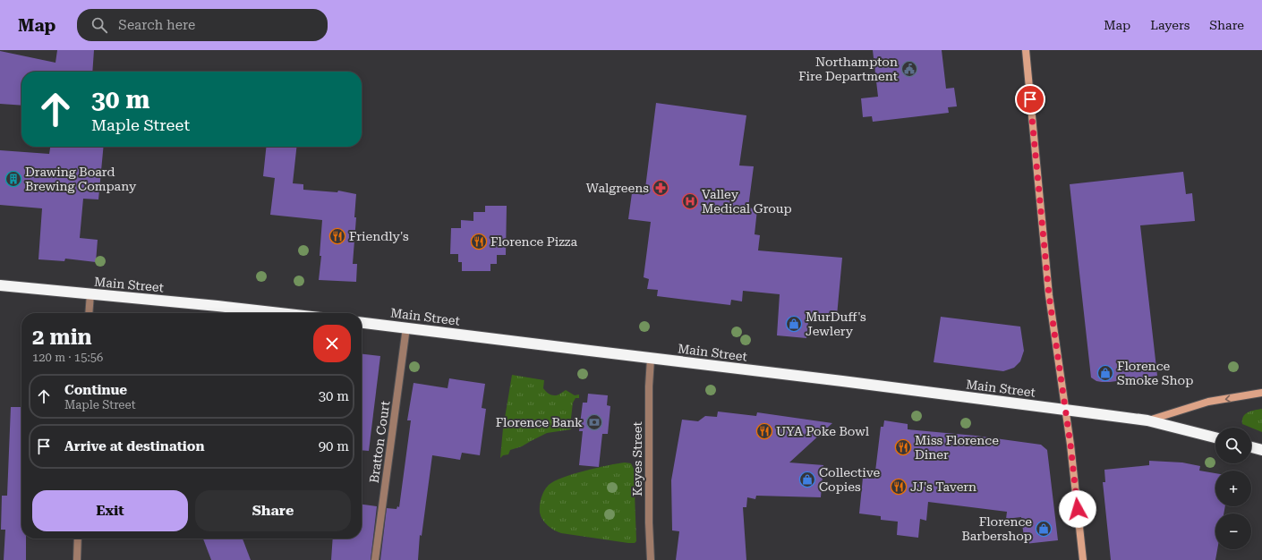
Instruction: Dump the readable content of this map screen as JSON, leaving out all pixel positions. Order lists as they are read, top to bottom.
{
  "streets": {
    "highway": ["Main Street"],
    "street": ["Bratton Court", "Keyes Street"]
  },
  "crossings": [
    ["Main Street", "Bratton Court"],
    ["Main Street", "Keyes Street"]
  ],
  "places": {
    "public building": ["Northampton Fire Department"],
    "building": ["Drawing Board Brewing Company"],
    "pharmacy": ["Walgreens"],
    "hospital": ["Valley Medical Group"],
    "restaurant": [
      "Friendly's",
      "Florence Pizza",
      "UYA Poke Bowl",
      "Miss Florence Diner",
      "JJ's Tavern"
    ],
    "shop": [
      "MurDuff's Jewlery",
      "Florence Smoke Shop",
      "Collective Copies",
      "Florence Barbershop"
    ],
    "bank": ["Florence Bank"]
  },
  "page": {
    "header": "Map",
    "search": "Search here",
    "nav": ["Map", "Layers", "Share"],
    "turn": ["30 m", "Maple Street"],
    "heading": ["2 min", "120 m · 15:56"],
    "list": [
      {
        "name": "Continue",
        "note": "Maple Street",
        "value": "30 m"
      },
      {
        "name": "Arrive at destination",
        "value": "90 m"
      }
    ],
    "map_buttons": ["+", "−"],
    "buttons": ["Exit", "Share"]
  }
}
